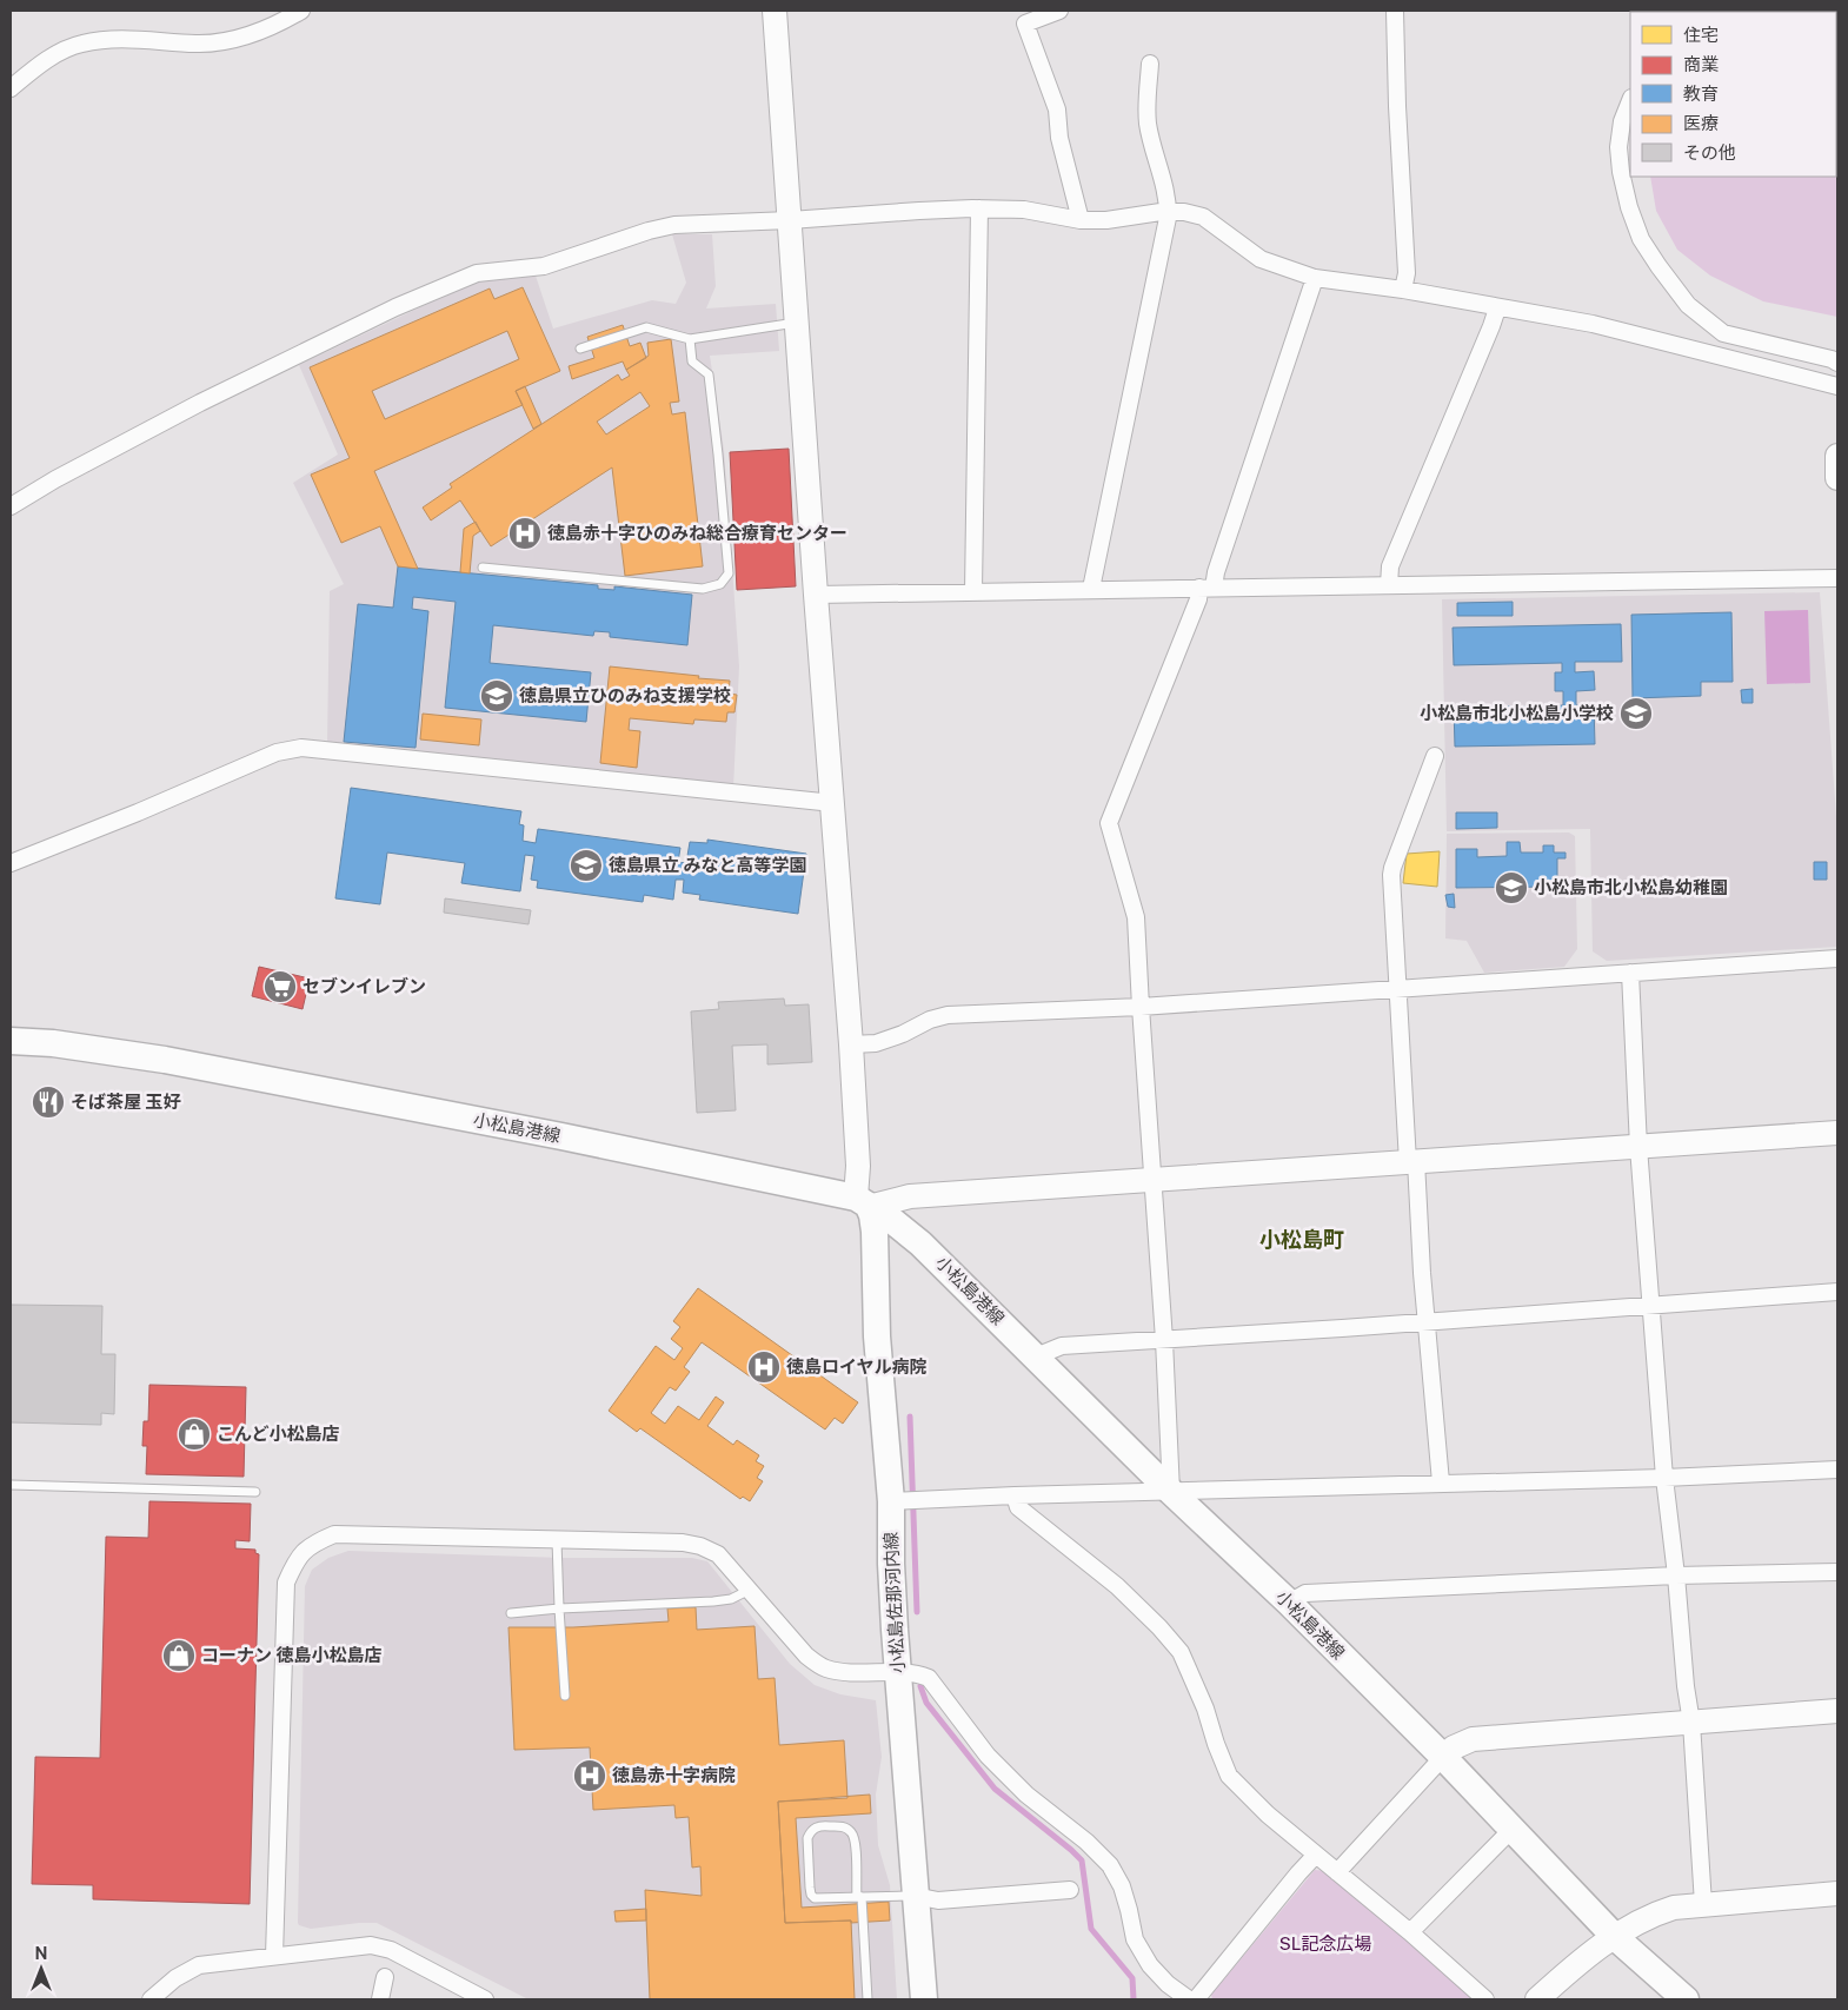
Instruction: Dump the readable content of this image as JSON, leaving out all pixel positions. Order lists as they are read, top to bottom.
{
  "streets": {
    "main road": ["小松島港線", "小松島佐那河内線"]
  },
  "crossings": [
    ["小松島港線", "小松島佐那河内線"]
  ],
  "districts": ["小松島町"],
  "parks": ["SL記念広場"],
  "places": {
    "hospital": ["徳島赤十字ひのみね総合療育センター", "徳島ロイヤル病院", "徳島赤十字病院"],
    "school or university": [
      "徳島県立ひのみね支援学校",
      "小松島市北小松島小学校",
      "徳島県立 みなと高等学園",
      "小松島市北小松島幼稚園"
    ],
    "supermarket": ["セブンイレブン"],
    "restaurant": ["そば茶屋 玉好"],
    "shop": ["こんど小松島店", "コーナン 徳島小松島店"]
  },
  "legend": [
    "住宅",
    "商業",
    "教育",
    "医療",
    "その他"
  ],
  "north": "top"
}
